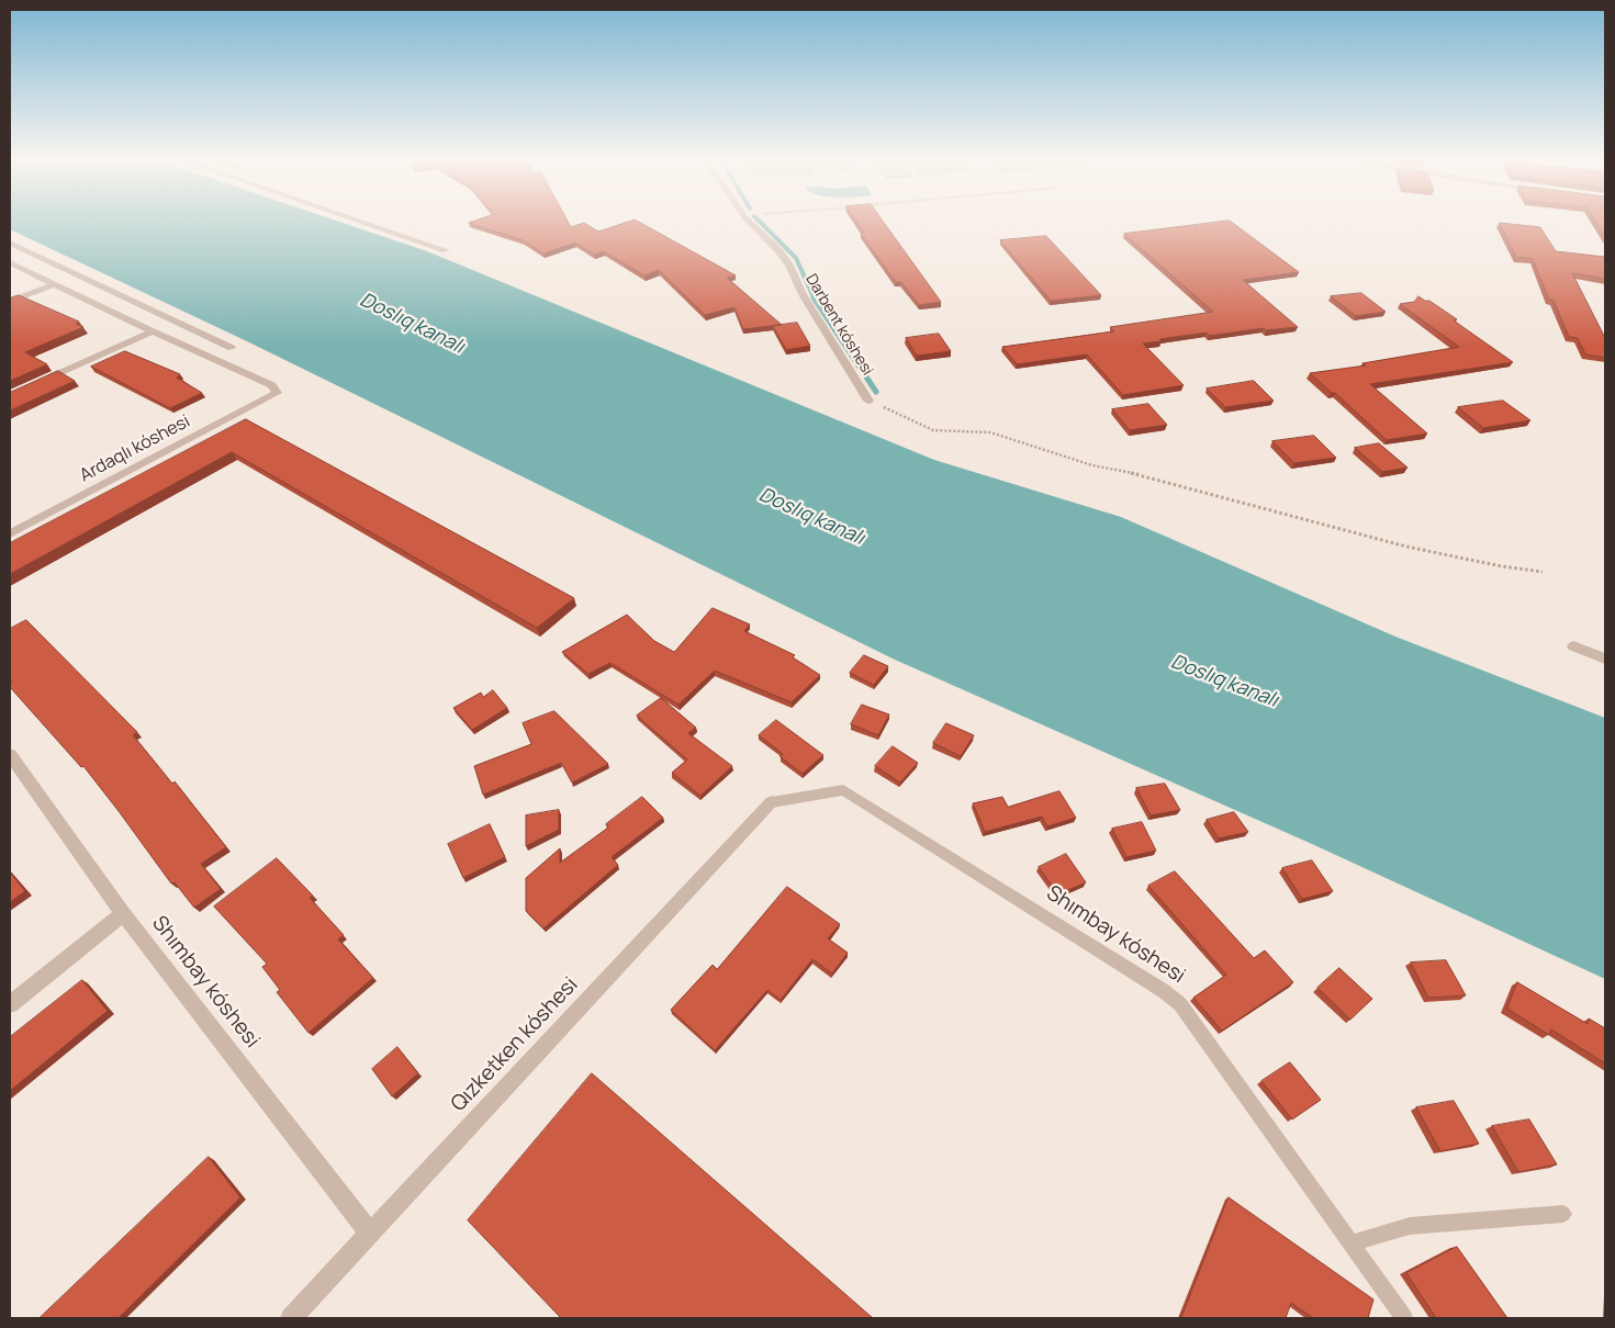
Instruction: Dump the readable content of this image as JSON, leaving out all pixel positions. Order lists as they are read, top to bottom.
{
  "streets": {
    "street": [
      "Darbent kóshesi",
      "Ardaqlı kóshesi",
      "Shımbay kóshesi",
      "Qızketken kóshesi"
    ]
  },
  "crossings": [
    ["Shımbay kóshesi", "Qızketken kóshesi"]
  ],
  "water": ["Doslıq kanalı"]
}
